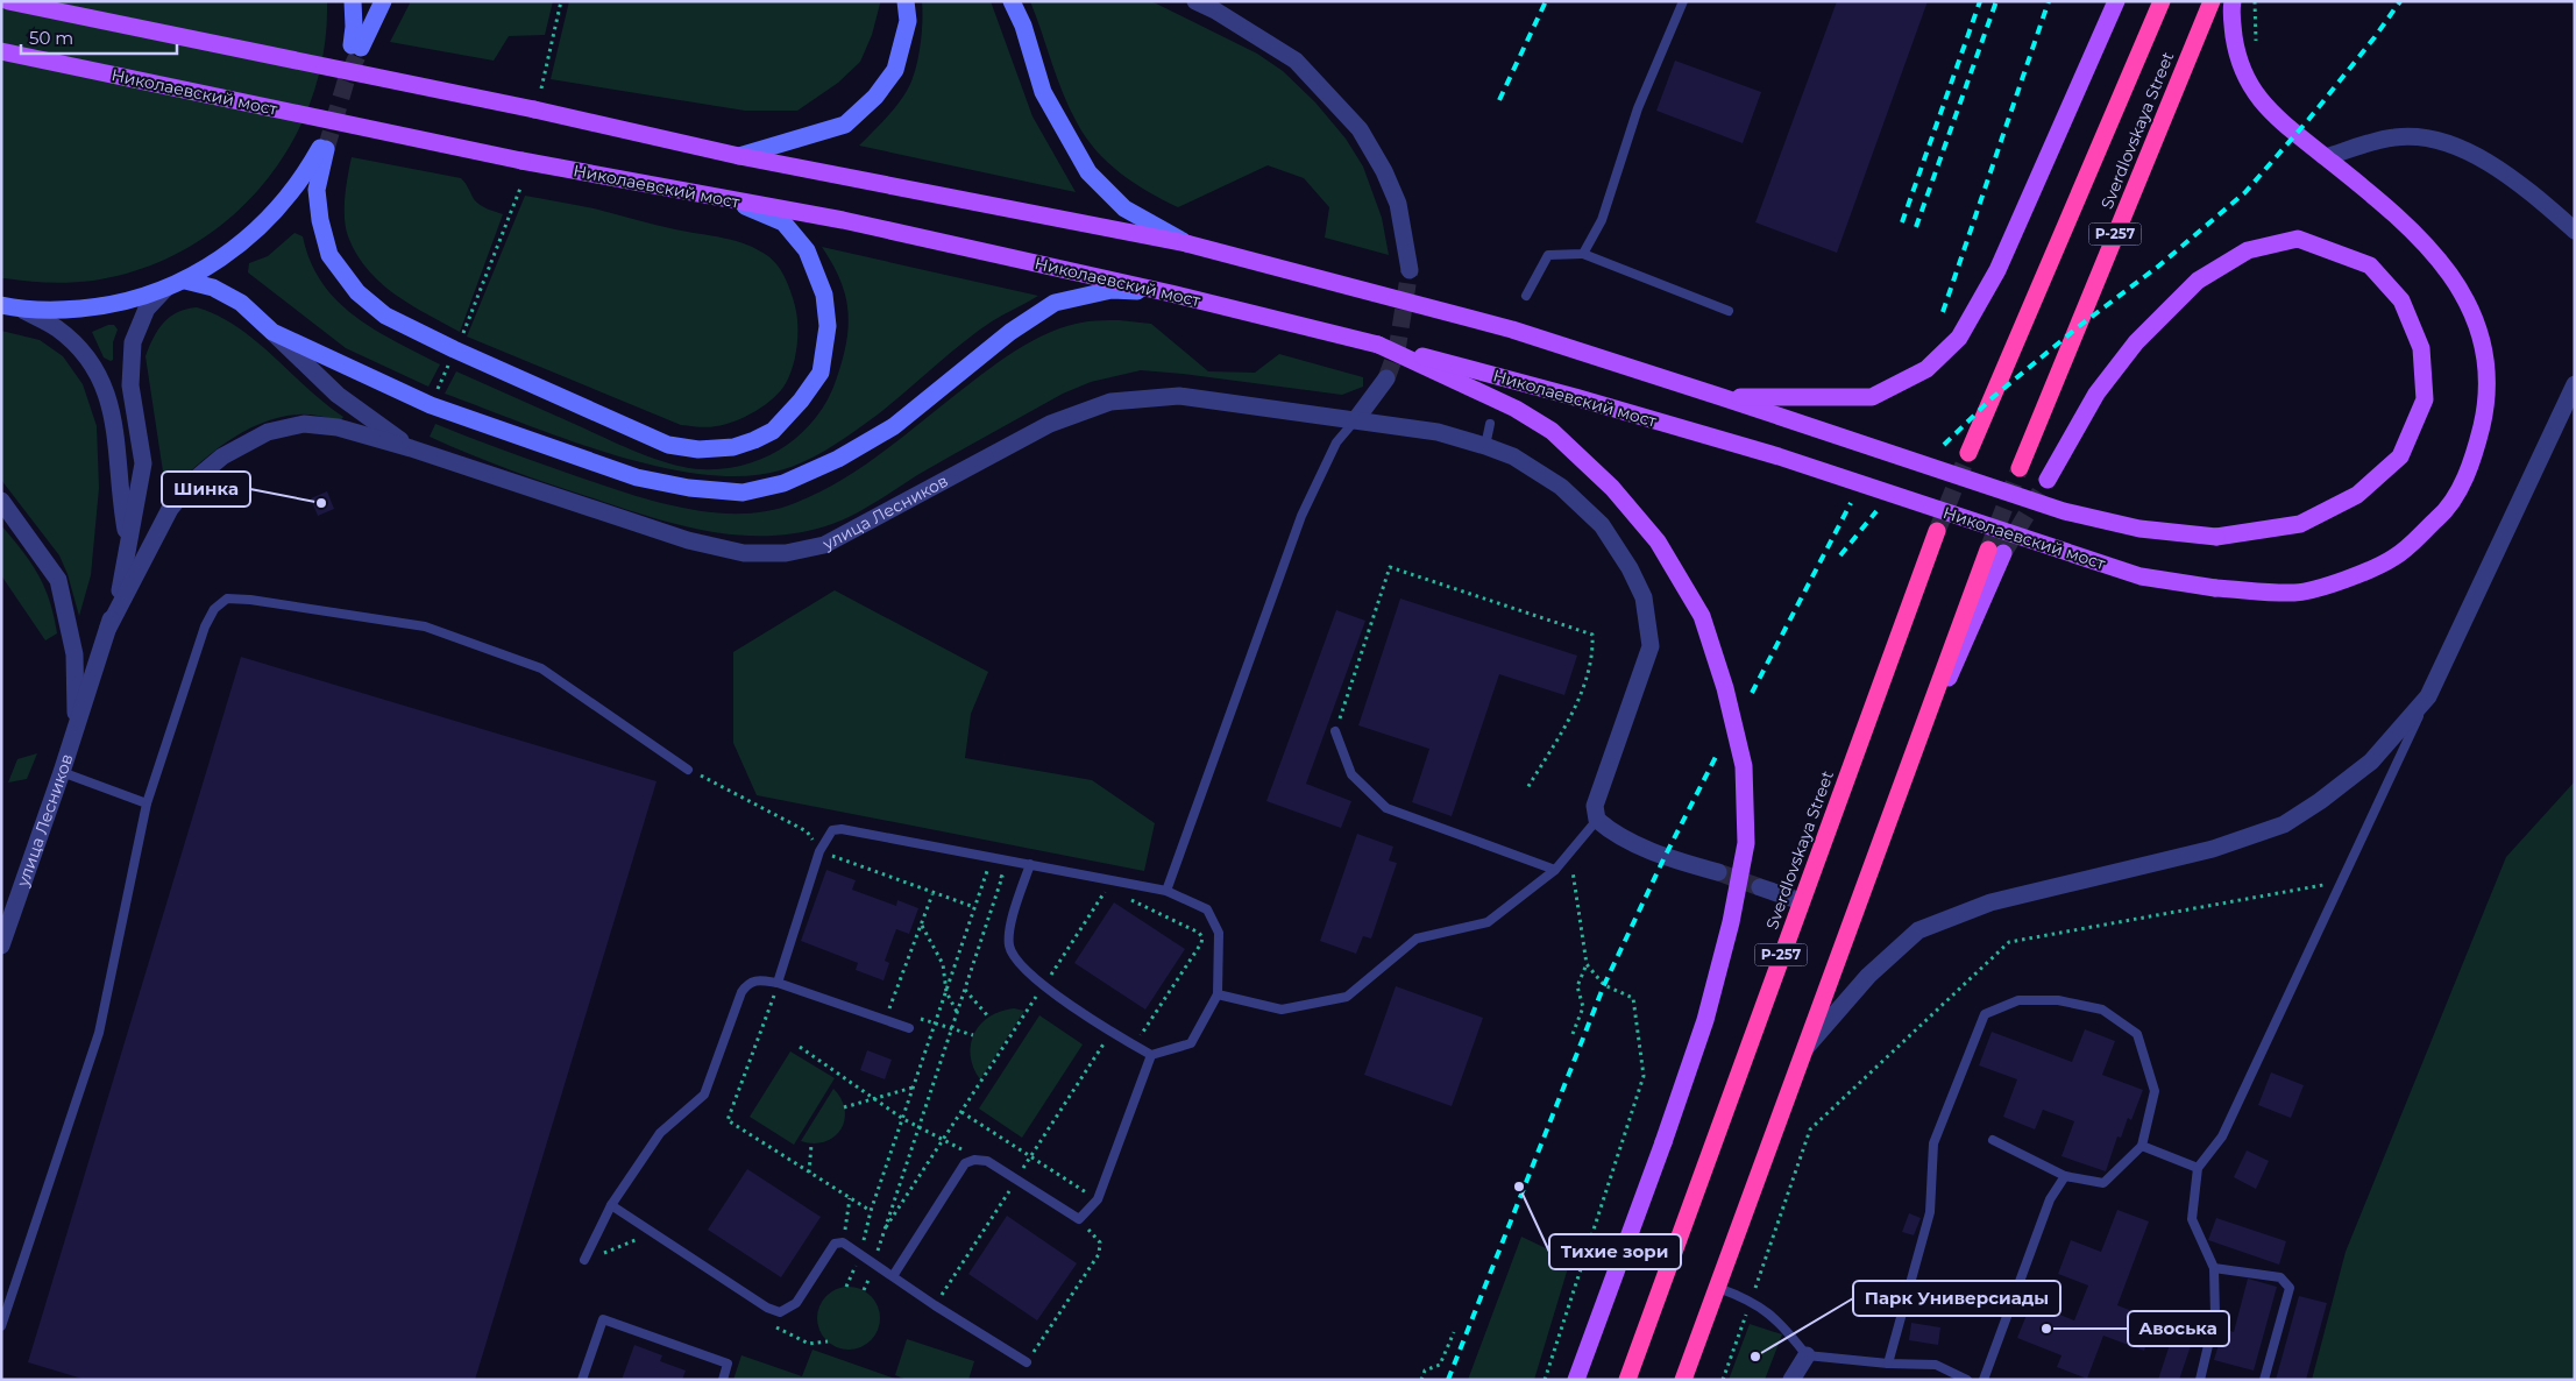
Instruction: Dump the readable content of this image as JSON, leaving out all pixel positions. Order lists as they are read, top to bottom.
{
  "streets": {
    "highway": ["Sverdlovskaya Street", "Р-257"],
    "main road": ["Николаевский мост"],
    "street": ["улица Лесников"]
  },
  "places": [
    "Шинка",
    "Тихие зори",
    "Авоська",
    "Парк Универсиады"
  ],
  "scale_bar": "50 m"
}
